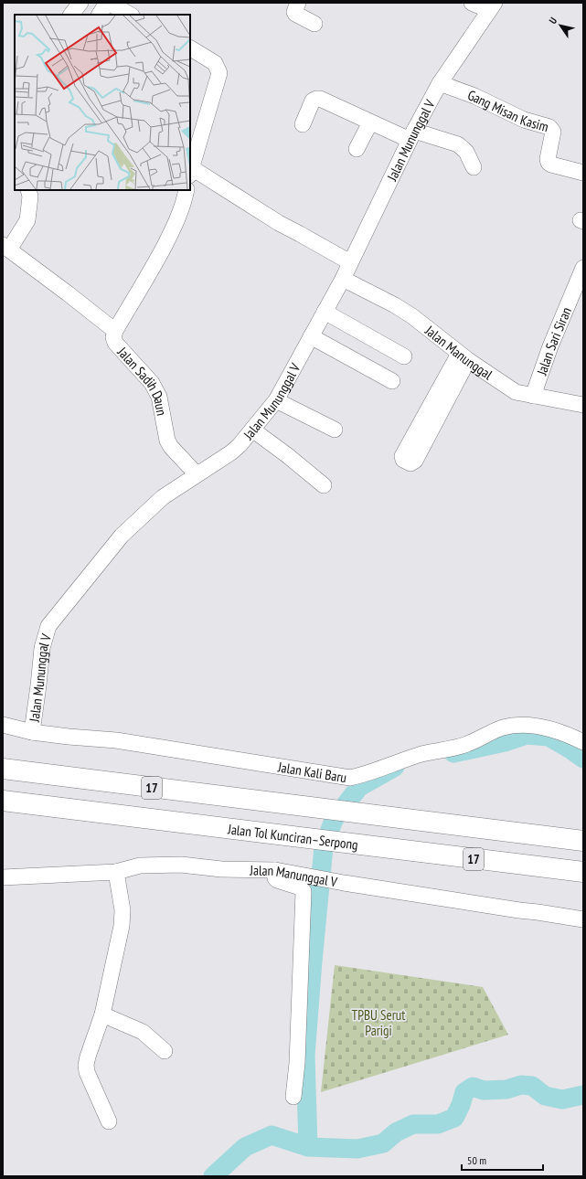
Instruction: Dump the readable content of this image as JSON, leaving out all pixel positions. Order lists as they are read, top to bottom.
{
  "streets": {
    "highway": ["17", "Jalan Tol Kunciran–Serpong"],
    "street": [
      "Gang Misan Kasim",
      "Jalan Mununggal V",
      "Jalan Sari Siran",
      "Jalan Manunggal",
      "Jalan Sadih Daun",
      "Jalan Kali Baru",
      "Jalan Manunggal V"
    ]
  },
  "crossings": [
    ["Gang Misan Kasim", "Jalan Mununggal V"],
    ["Jalan Mununggal V", "Jalan Manunggal"],
    ["Jalan Mununggal V", "Jalan Sadih Daun"],
    ["Jalan Mununggal V", "Jalan Kali Baru"],
    ["Jalan Sari Siran", "Jalan Manunggal"]
  ],
  "parks": ["TPBU Serut Parigi"],
  "scale_bar": "50 m",
  "north": "top left"
}
